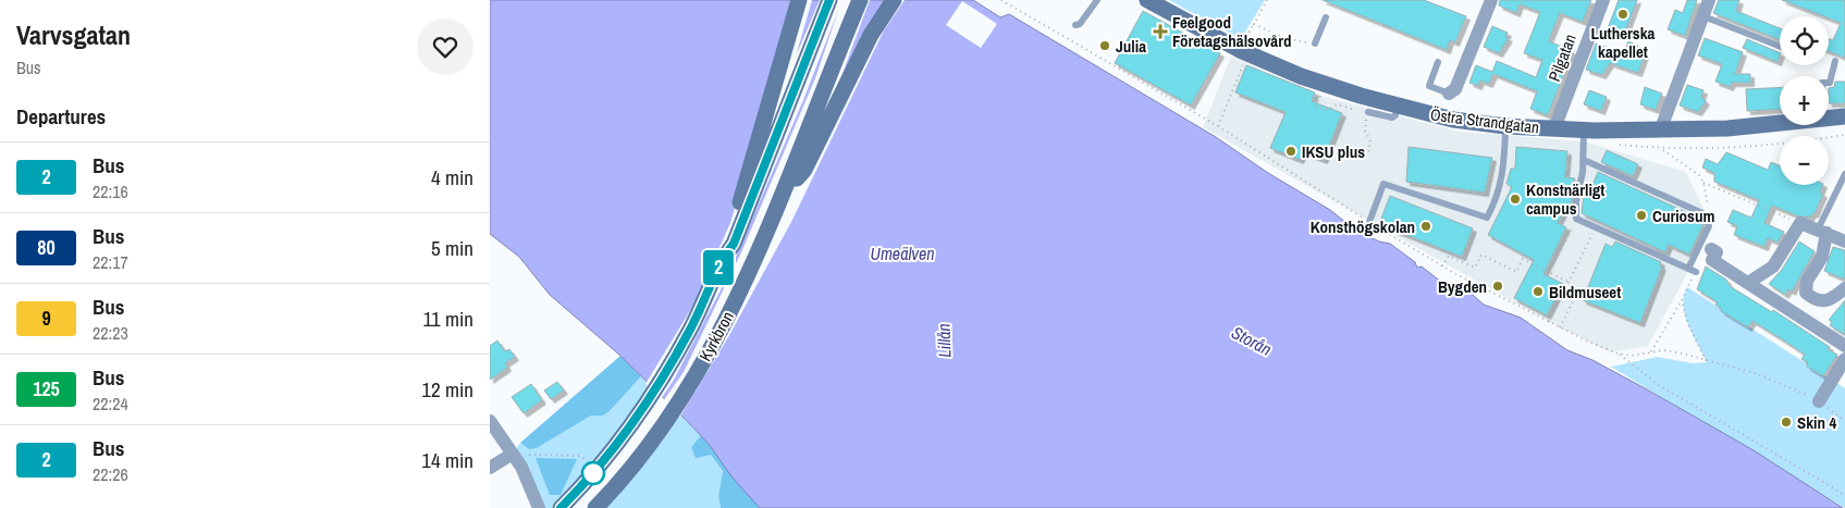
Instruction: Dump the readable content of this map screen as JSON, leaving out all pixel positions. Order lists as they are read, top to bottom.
{
  "streets": {
    "street": ["Pilgatan", "Östra Strandgatan", "Kyrkbron"]
  },
  "crossings": [
    ["Pilgatan", "Östra Strandgatan"]
  ],
  "water": ["Umeälven", "Lillån", "Storån"],
  "places": {
    "other": [
      "Lutherska kapellet",
      "Julia",
      "IKSU plus",
      "Konstnärligt campus",
      "Curiosum",
      "Konsthögskolan",
      "Bygden",
      "Bildmuseet",
      "Skin 4"
    ],
    "health": ["Feelgood Företagshälsovård"]
  },
  "lines": ["bus line 2"],
  "page": {
    "heading": [
      ["Varvsgatan", "Bus"],
      "Departures"
    ],
    "on_map": "2",
    "map_buttons": ["+", "−"],
    "list": [
      {
        "mark": "2",
        "name": "Bus",
        "note": "22:16",
        "value": "4 min"
      },
      {
        "mark": "80",
        "name": "Bus",
        "note": "22:17",
        "value": "5 min"
      },
      {
        "mark": "9",
        "name": "Bus",
        "note": "22:23",
        "value": "11 min"
      },
      {
        "mark": "125",
        "name": "Bus",
        "note": "22:24",
        "value": "12 min"
      },
      {
        "mark": "2",
        "name": "Bus",
        "note": "22:26",
        "value": "14 min"
      }
    ]
  }
}
